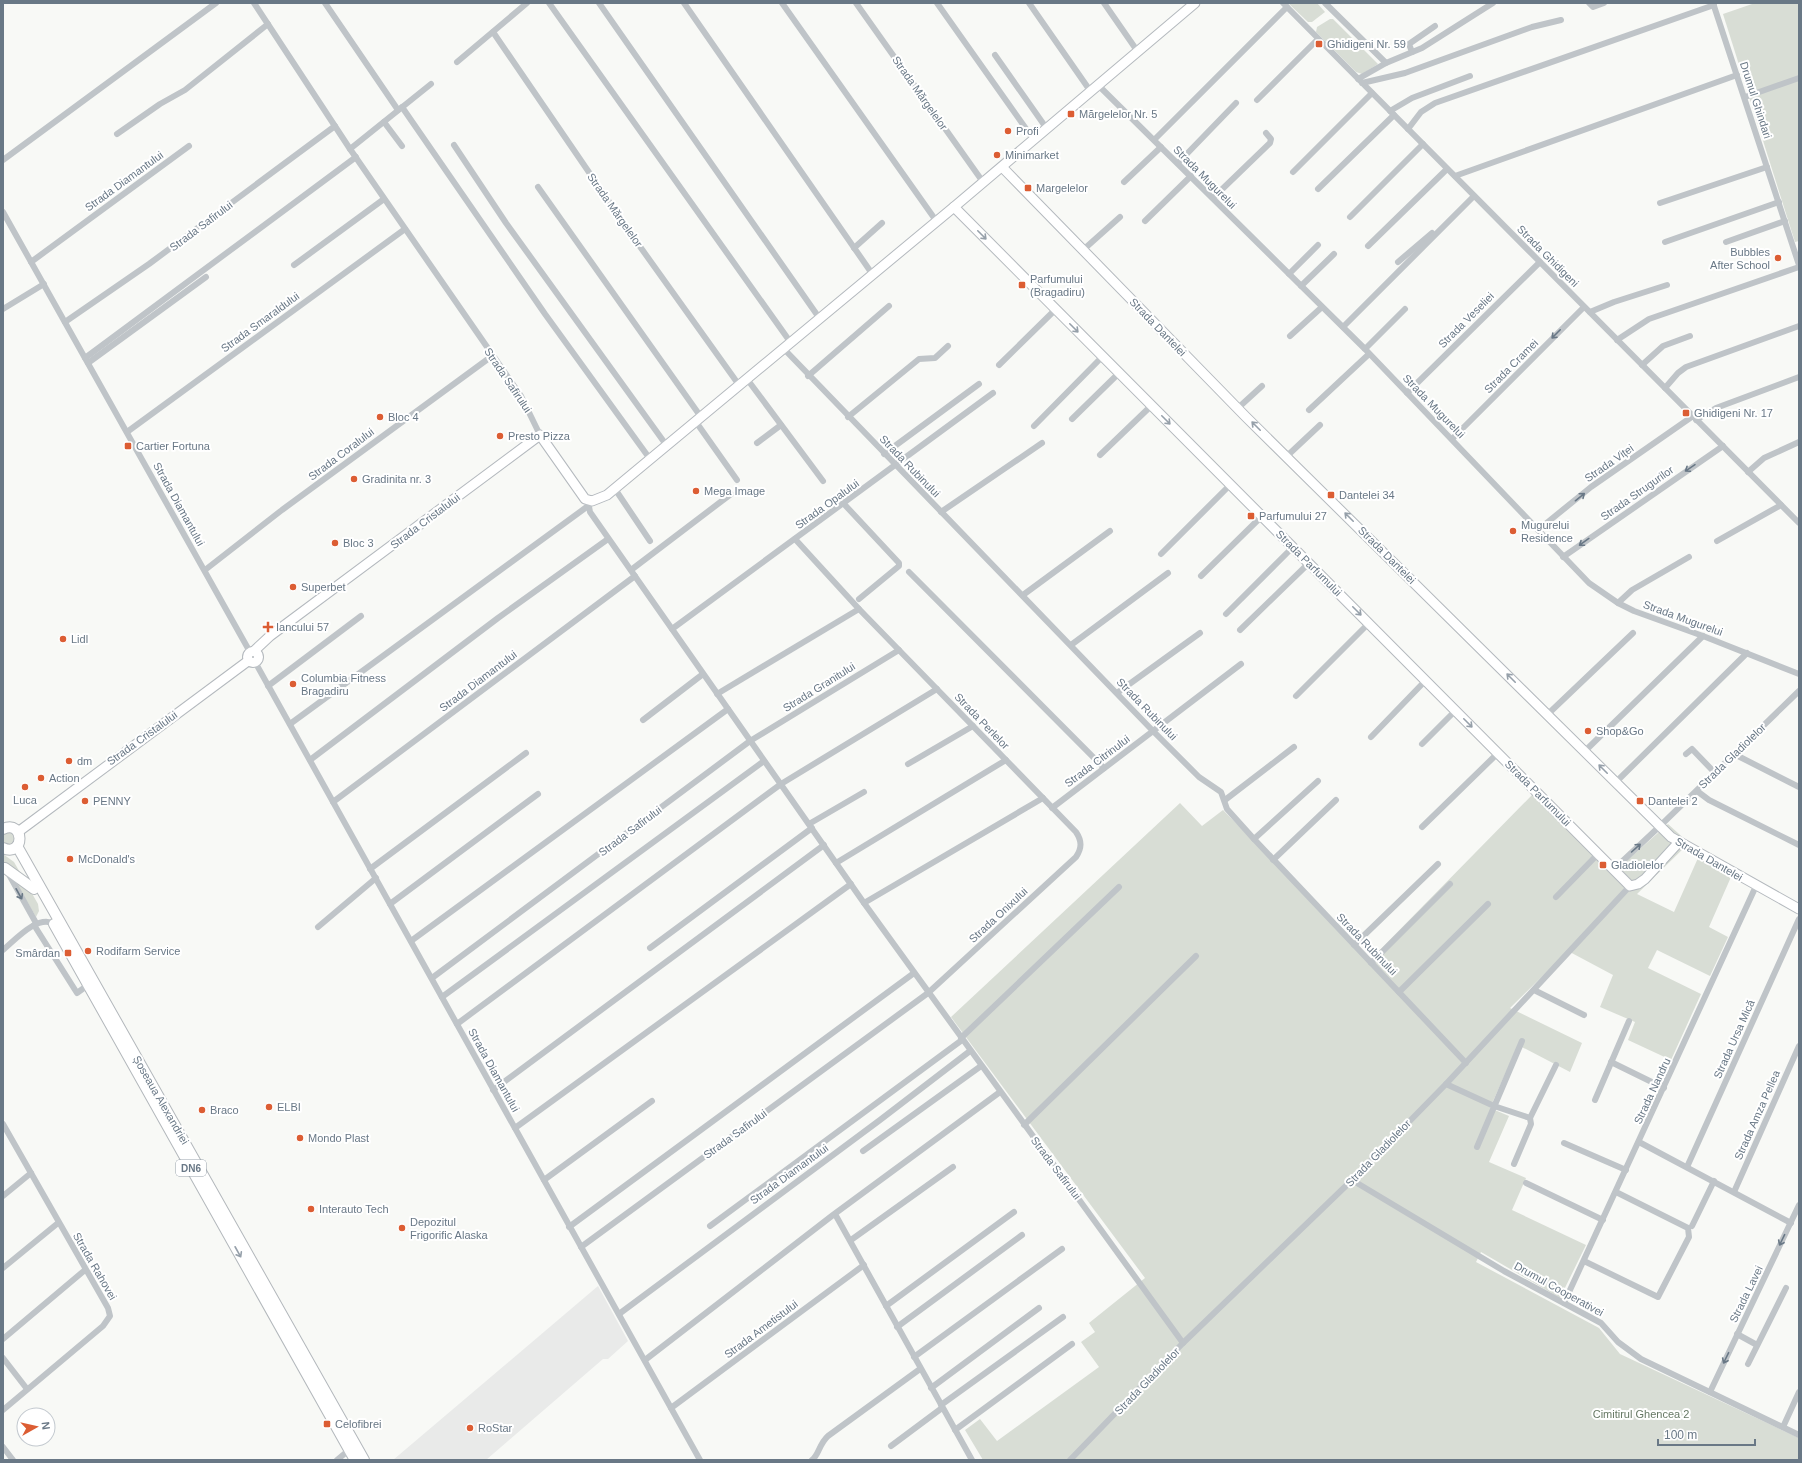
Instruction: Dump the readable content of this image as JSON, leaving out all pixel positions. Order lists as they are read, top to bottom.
{
  "streets": {
    "main road": ["Șoseaua Alexandriei", "DN6"],
    "street": [
      "Strada Mărgelelor",
      "Drumul Ghindari",
      "Strada Mugurelui",
      "Strada Diamantului",
      "Strada Safirului",
      "Strada Ghidigeni",
      "Strada Veseliei",
      "Strada Smaraldului",
      "Strada Dantelei",
      "Strada Cramei",
      "Strada Coralului",
      "Strada Viței",
      "Strada Rubinului",
      "Strada Strugurilor",
      "Strada Opalului",
      "Strada Cristalului",
      "Strada Parfumului",
      "Strada Granitului",
      "Strada Perlelor",
      "Strada Gladiolelor",
      "Strada Citrinului",
      "Strada Onixului",
      "Strada Ursa Mică",
      "Strada Nandru",
      "Strada Amza Pellea",
      "Strada Rahovei",
      "Drumul Cooperativei",
      "Strada Lavei",
      "Strada Ametistului"
    ]
  },
  "crossings": [
    ["Drumul Ghindari", "Strada Ghidigeni"],
    ["Strada Mugurelui", "Strada Veseliei"],
    ["Strada Mugurelui", "Strada Cramei"],
    ["Strada Mugurelui", "Strada Viței"],
    ["Strada Mugurelui", "Strada Strugurilor"],
    ["Strada Diamantului", "Strada Safirului"],
    ["Strada Diamantului", "Strada Smaraldului"],
    ["Strada Diamantului", "Strada Coralului"],
    ["Strada Diamantului", "Strada Cristalului"],
    ["Strada Diamantului", "Strada Perlelor"],
    ["Strada Diamantului", "Strada Ametistului"],
    ["Strada Safirului", "Strada Smaraldului"],
    ["Strada Safirului", "Strada Coralului"],
    ["Strada Safirului", "Strada Opalului"],
    ["Strada Safirului", "Strada Cristalului"],
    ["Strada Safirului", "Strada Granitului"],
    ["Strada Safirului", "Strada Gladiolelor"],
    ["Strada Safirului", "Strada Onixului"],
    ["Strada Ghidigeni", "Strada Veseliei"],
    ["Strada Ghidigeni", "Strada Cramei"],
    ["Strada Ghidigeni", "Strada Viței"],
    ["Strada Ghidigeni", "Strada Strugurilor"],
    ["Strada Dantelei", "Strada Gladiolelor"],
    ["Strada Dantelei", "Strada Nandru"],
    ["Strada Rubinului", "Strada Opalului"],
    ["Strada Rubinului", "Strada Gladiolelor"],
    ["Strada Rubinului", "Strada Citrinului"],
    ["Strada Opalului", "Strada Perlelor"],
    ["Strada Parfumului", "Strada Gladiolelor"],
    ["Strada Granitului", "Strada Perlelor"],
    ["Strada Perlelor", "Strada Citrinului"],
    ["Strada Perlelor", "Strada Onixului"],
    ["Strada Gladiolelor", "Drumul Cooperativei"],
    ["Strada Nandru", "Drumul Cooperativei"],
    ["Drumul Cooperativei", "Strada Lavei"]
  ],
  "one_way": [
    "Strada Dantelei",
    "Strada Cramei",
    "Strada Viței",
    "Strada Strugurilor",
    "Strada Parfumului"
  ],
  "parks": ["Cimitirul Ghencea 2"],
  "places": {
    "transit": [
      "Ghidigeni Nr. 59",
      "Mărgelelor Nr. 5",
      "Margelelor",
      "Parfumului (Bragadiru)",
      "Ghidigeni Nr. 17",
      "Cartier Fortuna",
      "Dantelei 34",
      "Parfumului 27",
      "Dantelei 2",
      "Gladiolelor",
      "Smârdan",
      "Celofibrei"
    ],
    "other": [
      "Profi",
      "Minimarket",
      "Bubbles After School",
      "Bloc 4",
      "Presto Pizza",
      "Gradinita nr. 3",
      "Mega Image",
      "Mugurelui Residence",
      "Bloc 3",
      "Superbet",
      "Lidl",
      "Columbia Fitness Bragadiru",
      "Shop&Go",
      "dm",
      "Action",
      "Luca",
      "PENNY",
      "McDonald's",
      "Rodifarm Service",
      "ELBI",
      "Braco",
      "Mondo Plast",
      "Interauto Tech",
      "Depozitul Frigorific Alaska",
      "RoStar"
    ],
    "health": ["Iancului 57"]
  },
  "scale_bar": "100 m",
  "north": "right"
}
